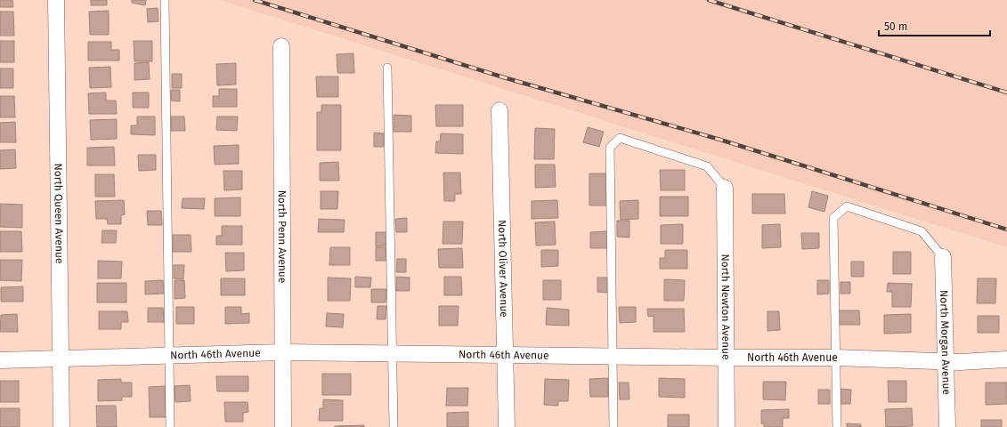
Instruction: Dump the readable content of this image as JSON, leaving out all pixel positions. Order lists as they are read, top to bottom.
{
  "streets": {
    "street": [
      "North Queen Avenue",
      "North Penn Avenue",
      "North Oliver Avenue",
      "North Newton Avenue",
      "North Morgan Avenue",
      "North 46th Avenue"
    ]
  },
  "crossings": [
    ["North Queen Avenue", "North 46th Avenue"],
    ["North Penn Avenue", "North 46th Avenue"],
    ["North Oliver Avenue", "North 46th Avenue"],
    ["North Newton Avenue", "North 46th Avenue"],
    ["North Morgan Avenue", "North 46th Avenue"]
  ],
  "scale_bar": "50 m"
}
